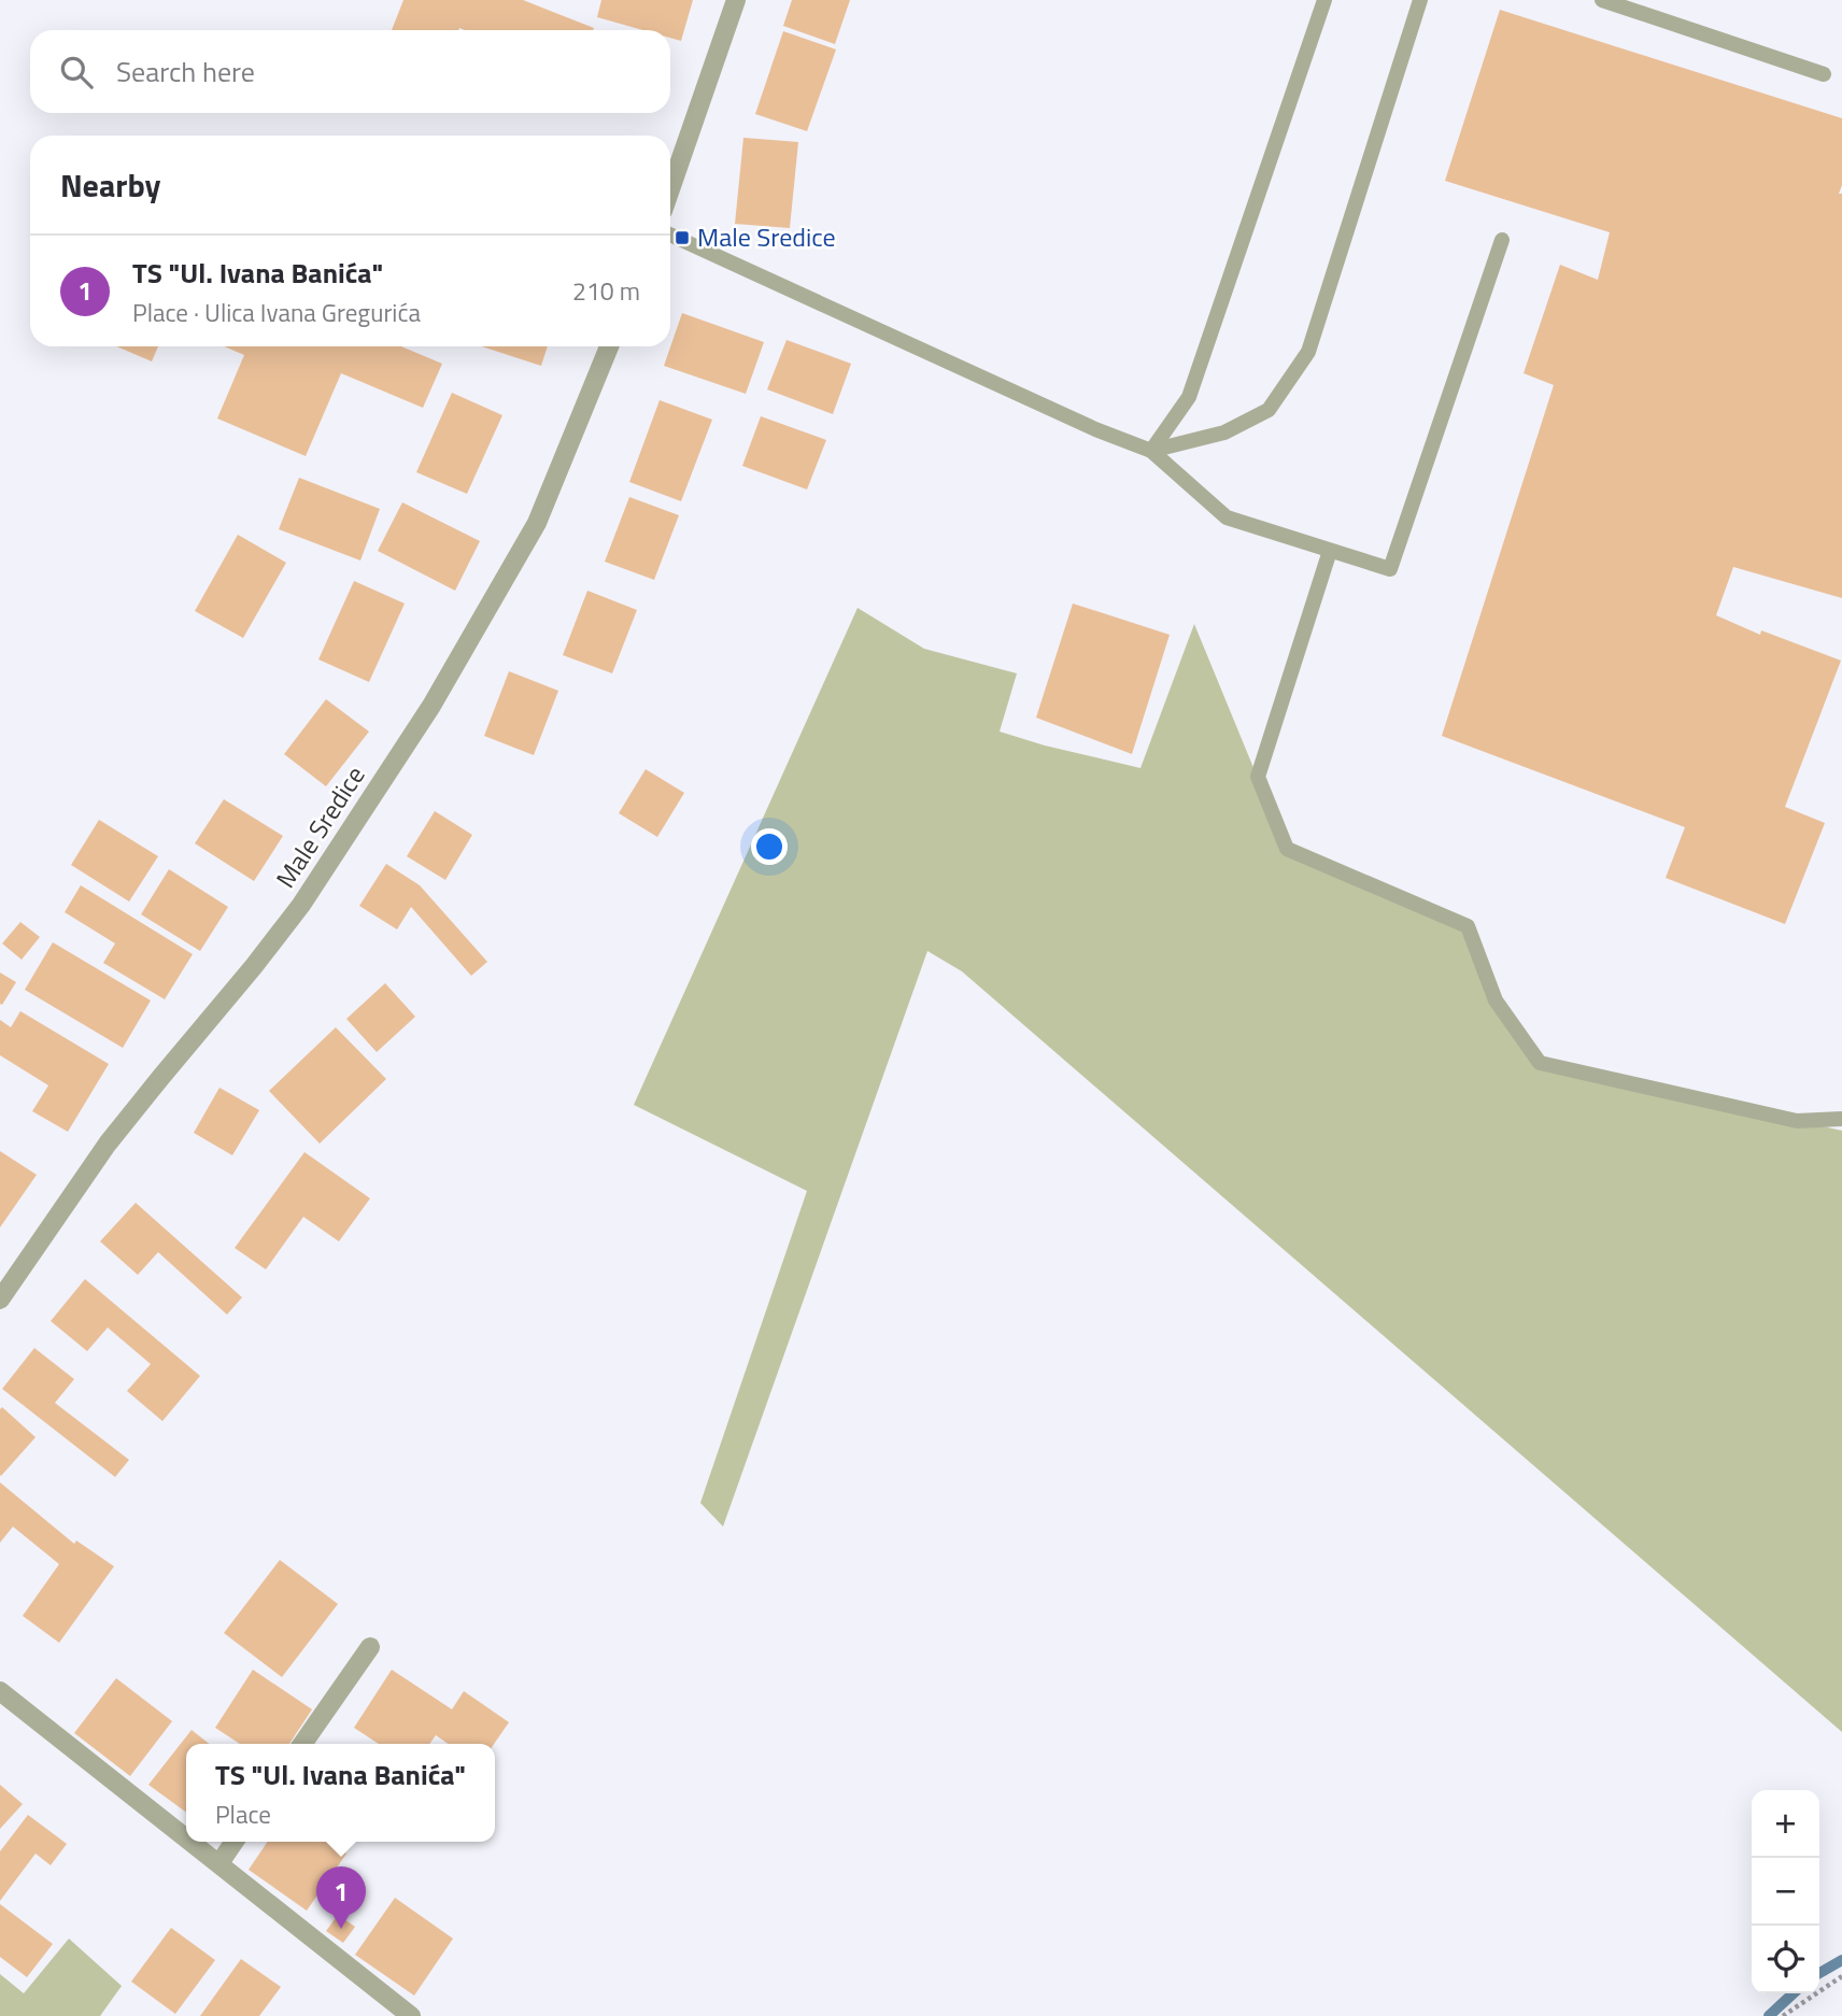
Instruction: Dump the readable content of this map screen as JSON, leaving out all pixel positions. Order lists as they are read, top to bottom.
{
  "streets": {
    "street": ["Male Sredice"]
  },
  "places": {
    "transit": ["Male Sredice"]
  },
  "page": {
    "search": "Search here",
    "heading": "Nearby",
    "list": [
      {
        "mark": "1",
        "name": "TS \"Ul. Ivana Banića\"",
        "note": "Place · Ulica Ivana Gregurića",
        "value": "210 m"
      }
    ],
    "popup": ["TS \"Ul. Ivana Banića\"", "Place"],
    "map_buttons": ["+", "−"],
    "pins": "1"
  }
}
